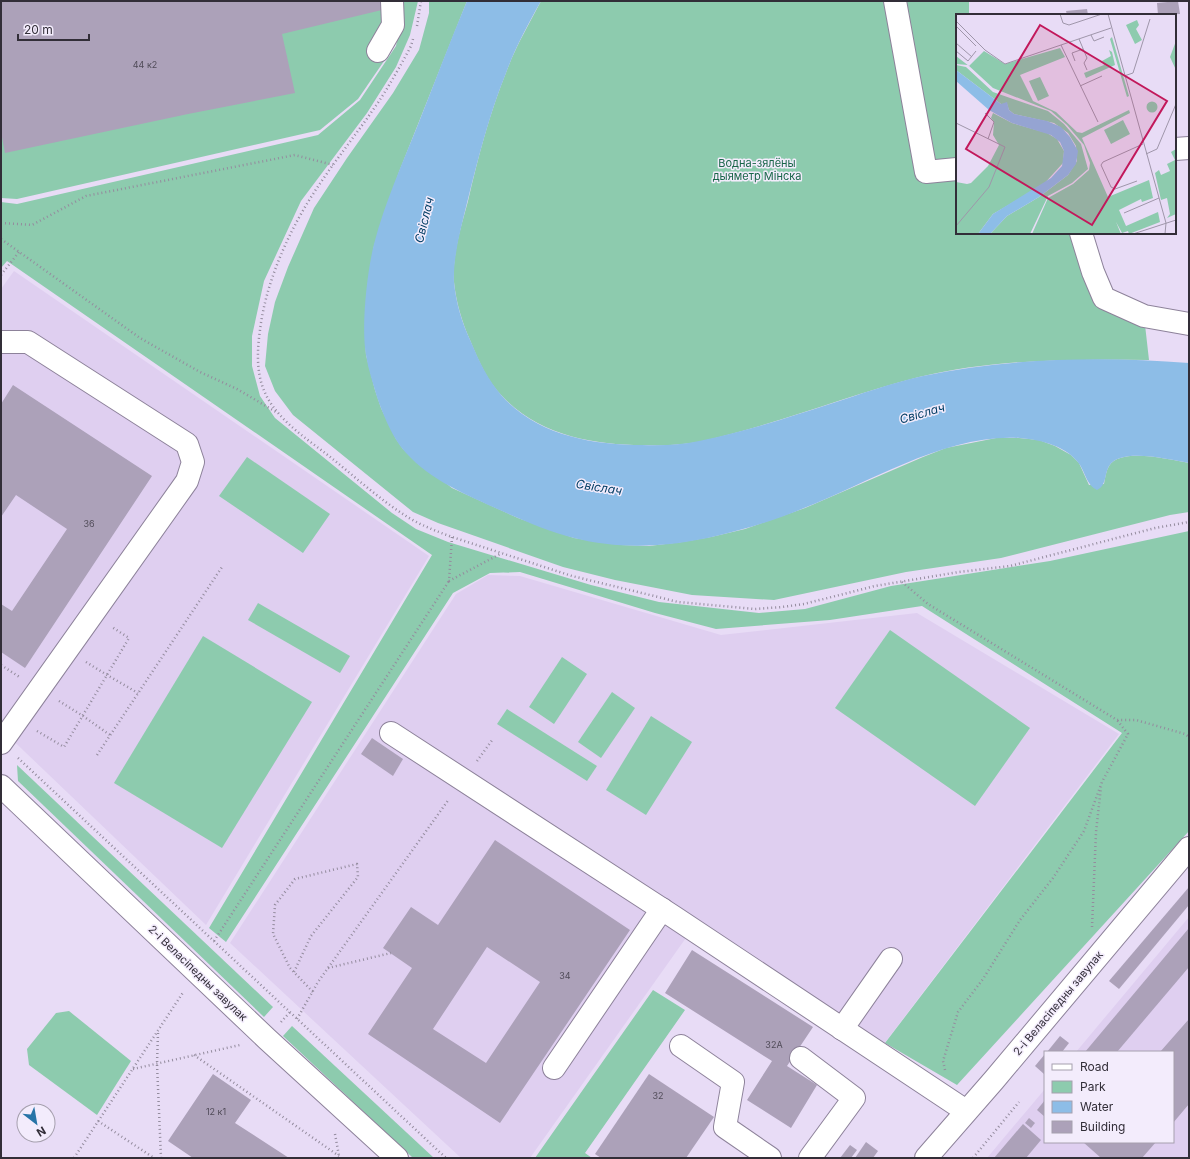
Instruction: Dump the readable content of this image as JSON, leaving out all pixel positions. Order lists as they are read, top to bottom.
{
  "streets": {
    "street": ["2-і Веласіпедны завулак"]
  },
  "water": ["Свіслач"],
  "parks": ["Водна-зялёны дыяметр Мінска"],
  "house_numbers": [
    "44 к2",
    "36",
    "34",
    "32А",
    "32",
    "12 к1"
  ],
  "legend": [
    "Road",
    "Park",
    "Water",
    "Building"
  ],
  "scale_bar": "20 m",
  "north": "bottom right"
}
